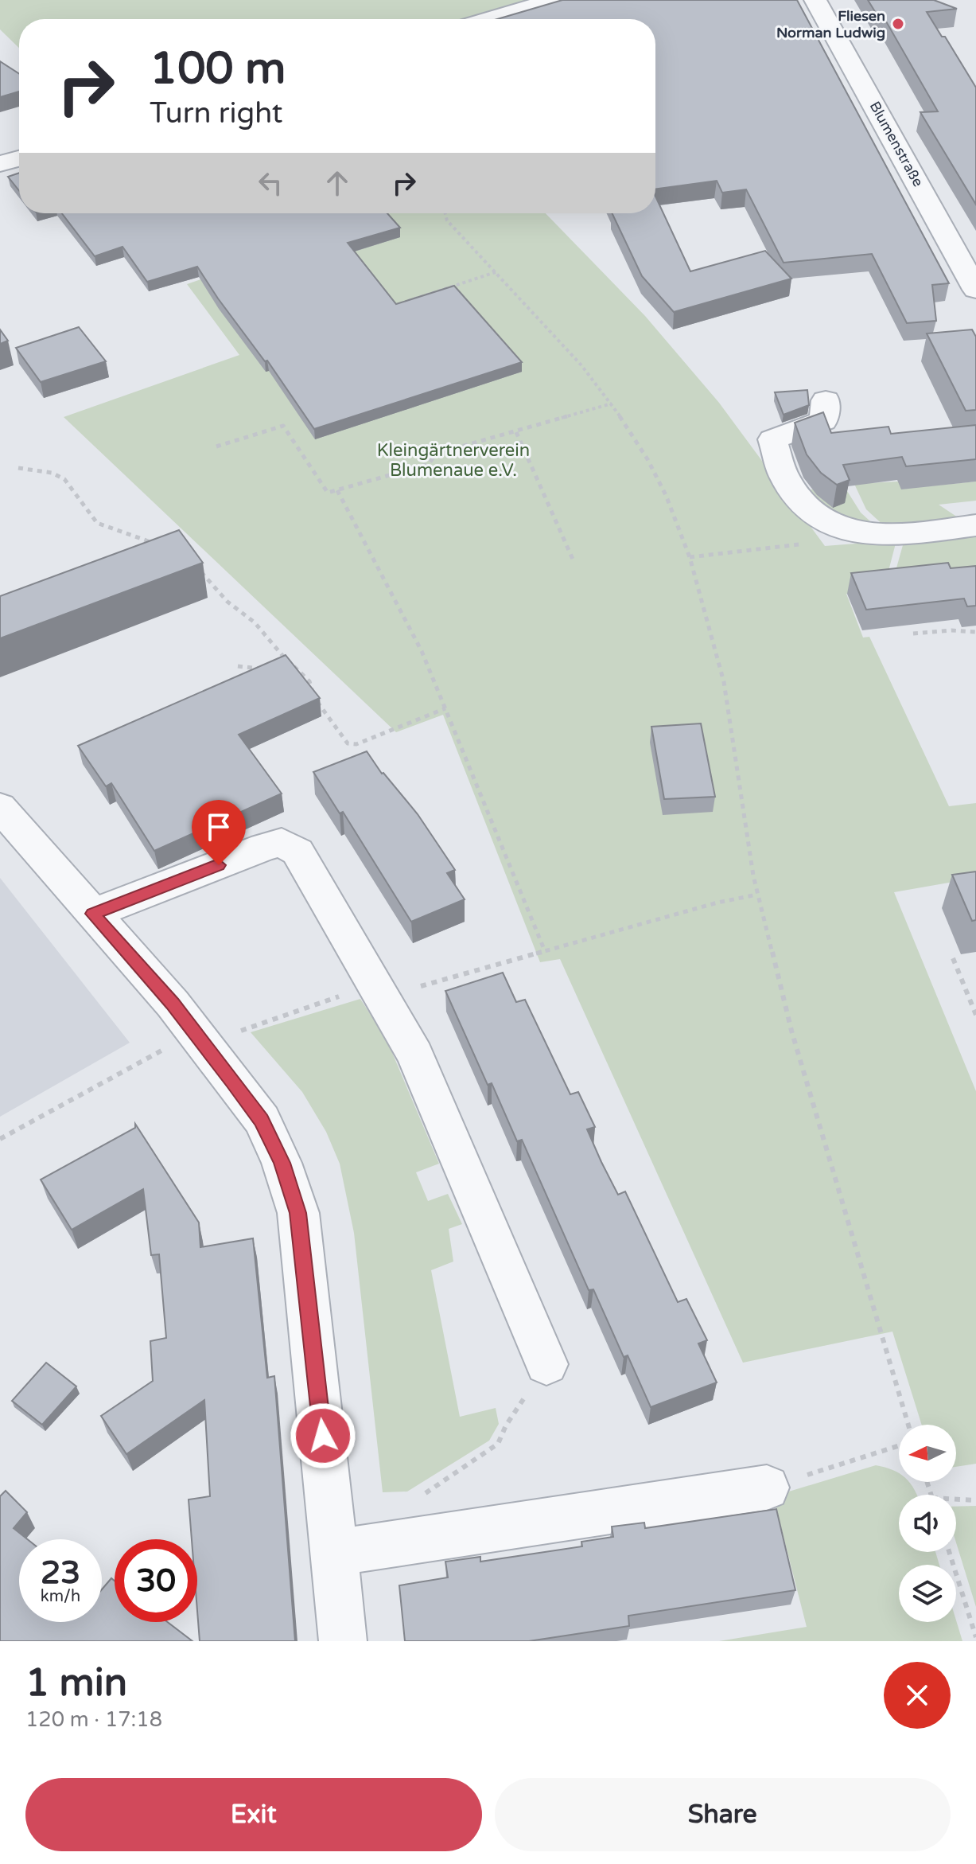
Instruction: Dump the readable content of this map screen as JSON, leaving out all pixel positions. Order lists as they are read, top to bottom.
{
  "streets": {
    "street": ["Blumenstraße"]
  },
  "parks": ["Kleingärtnerverein Blumenaue e.V."],
  "places": ["Fliesen Norman Ludwig"],
  "north": "left",
  "page": {
    "turn": ["100 m", "Turn right"],
    "speed": "23 km/h",
    "limit": "30",
    "heading": ["1 min", "120 m · 17:18"],
    "buttons": ["Exit", "Share"]
  }
}
